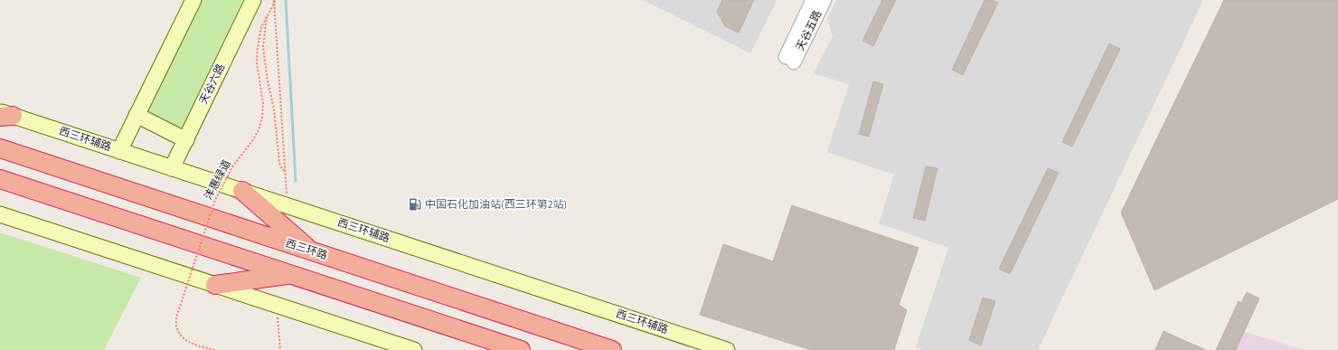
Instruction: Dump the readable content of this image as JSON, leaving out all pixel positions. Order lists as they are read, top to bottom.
{
  "streets": {
    "highway": ["西三环路"],
    "main road": ["天谷六路", "西三环辅路"],
    "street": ["天谷五路"],
    "path": ["沣惠绿道"]
  },
  "crossings": [
    ["天谷六路", "西三环辅路"]
  ],
  "places": {
    "fuel station": ["中国石化加油站(西三环第2站)"]
  }
}
